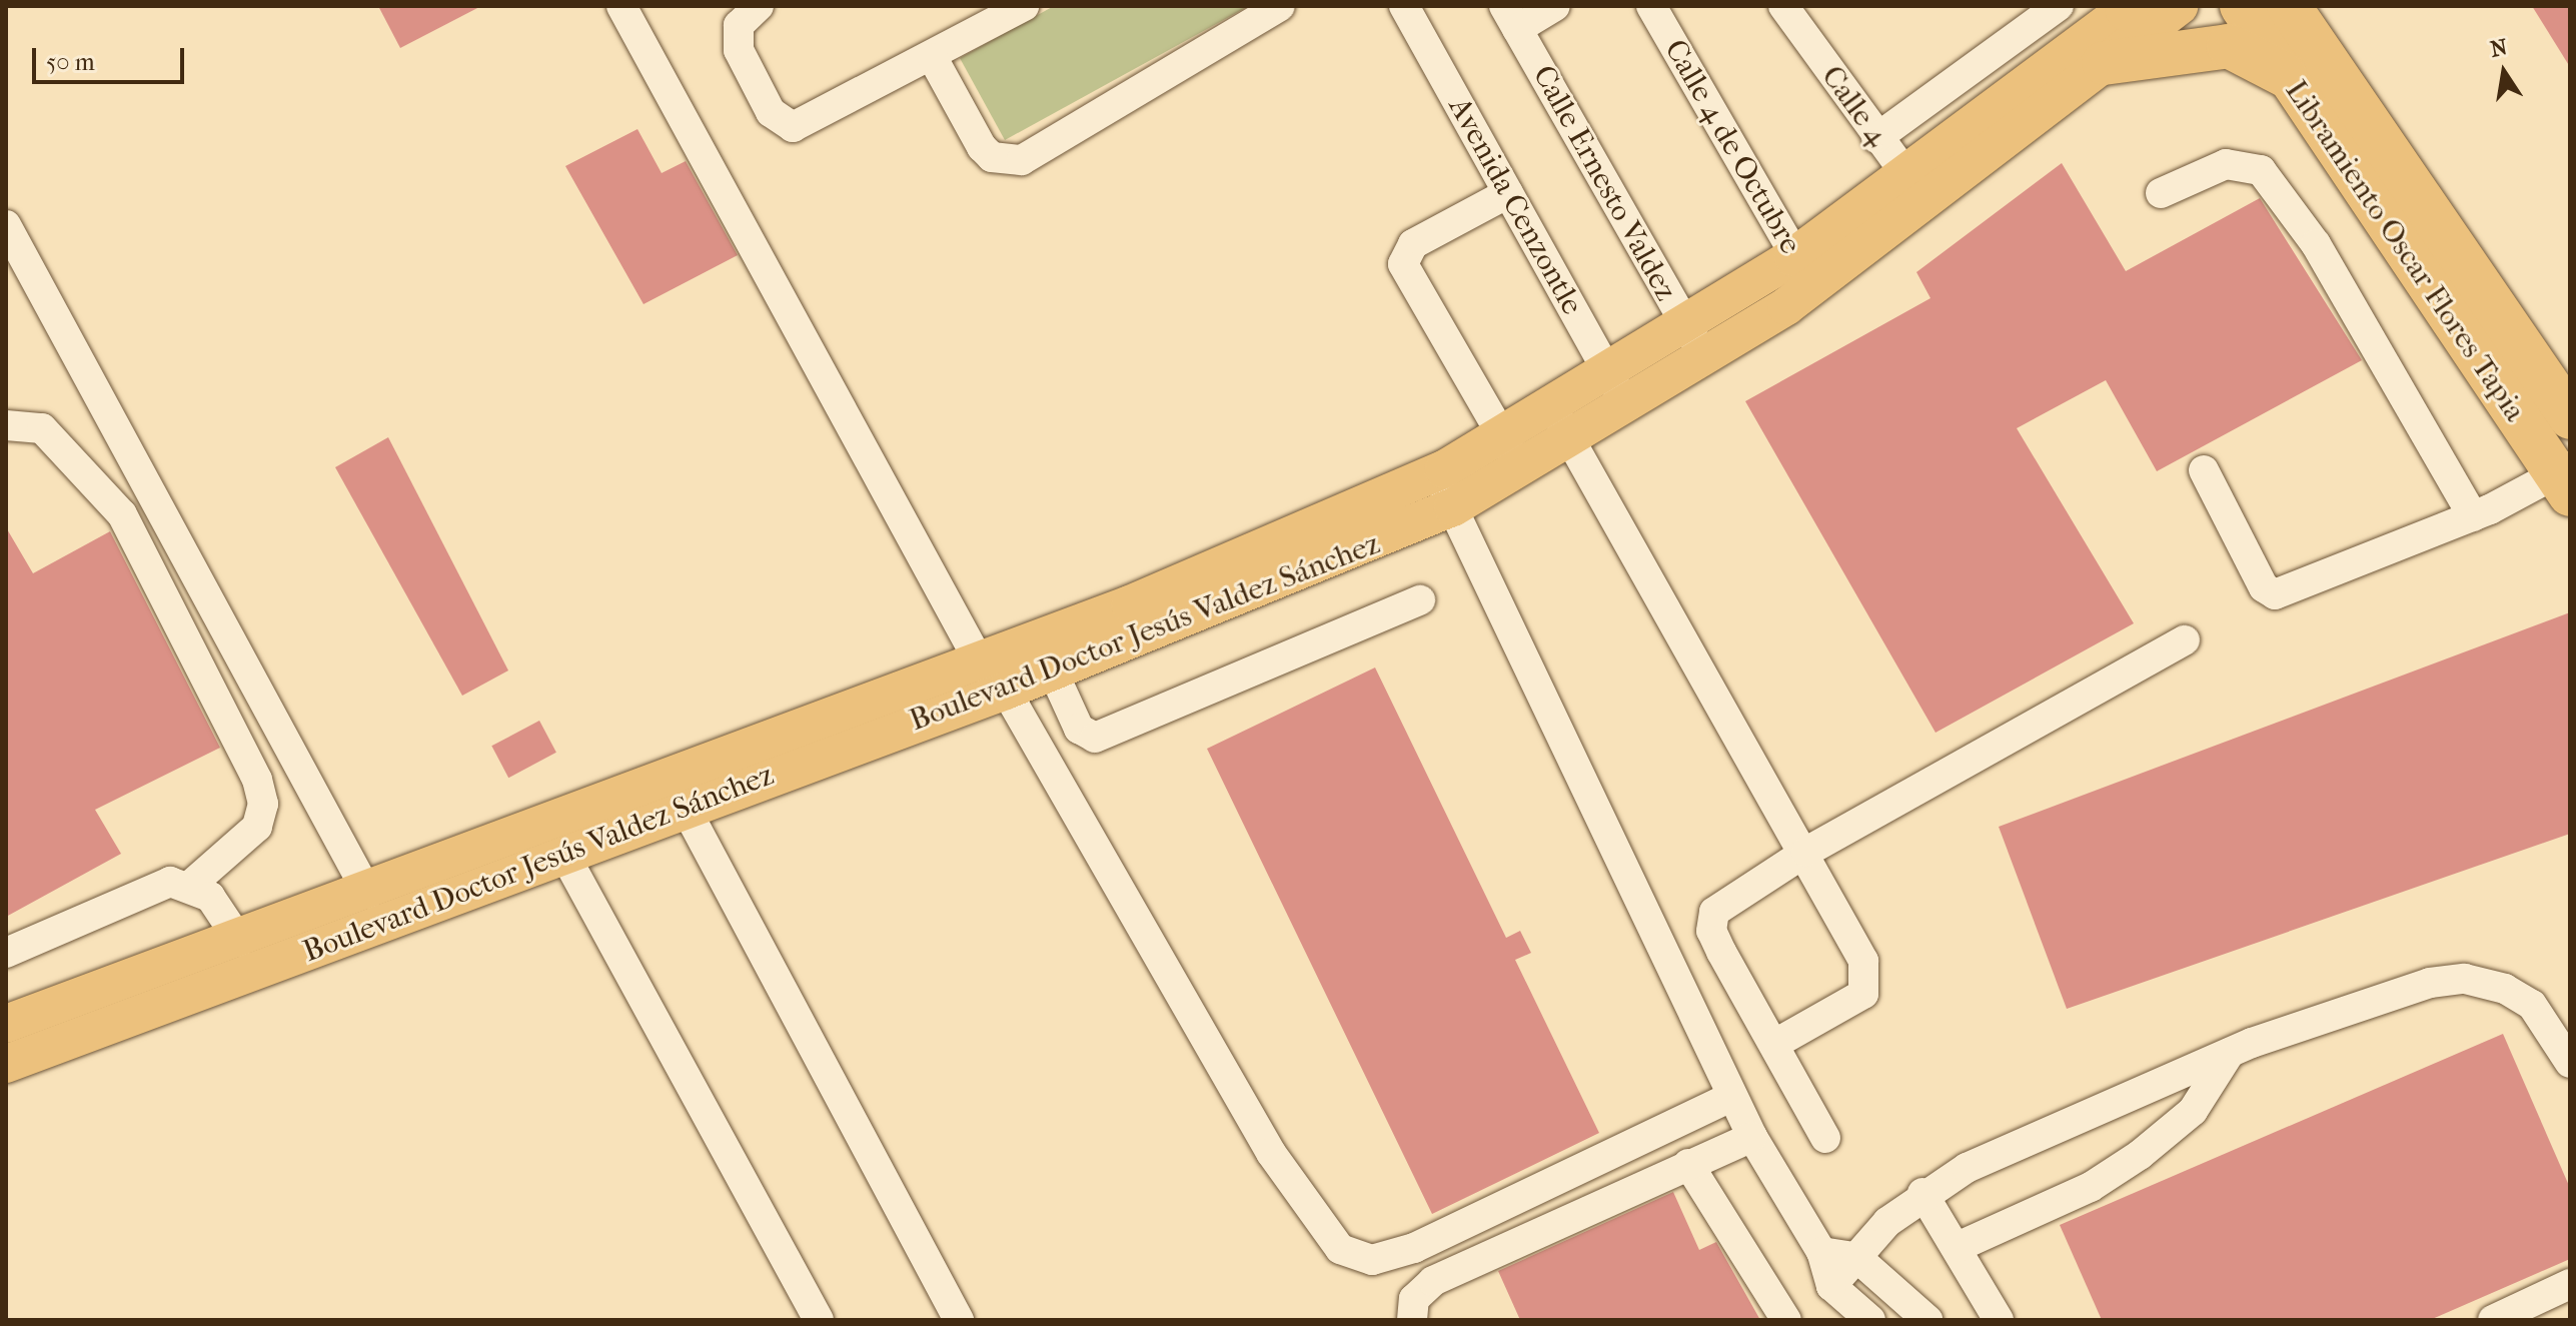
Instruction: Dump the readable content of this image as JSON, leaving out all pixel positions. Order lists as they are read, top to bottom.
{
  "streets": {
    "highway": ["Libramiento Oscar Flores Tapia"],
    "main road": ["Boulevard Doctor Jesús Valdez Sánchez"],
    "street": [
      "Calle 4",
      "Calle 4 de Octubre",
      "Calle Ernesto Valdez",
      "Avenida Cenzontle"
    ]
  },
  "crossings": [
    ["Calle 4", "Boulevard Doctor Jesús Valdez Sánchez"],
    ["Calle 4 de Octubre", "Boulevard Doctor Jesús Valdez Sánchez"],
    ["Calle Ernesto Valdez", "Boulevard Doctor Jesús Valdez Sánchez"],
    ["Avenida Cenzontle", "Boulevard Doctor Jesús Valdez Sánchez"]
  ],
  "scale_bar": "50 m",
  "north": "top"
}
